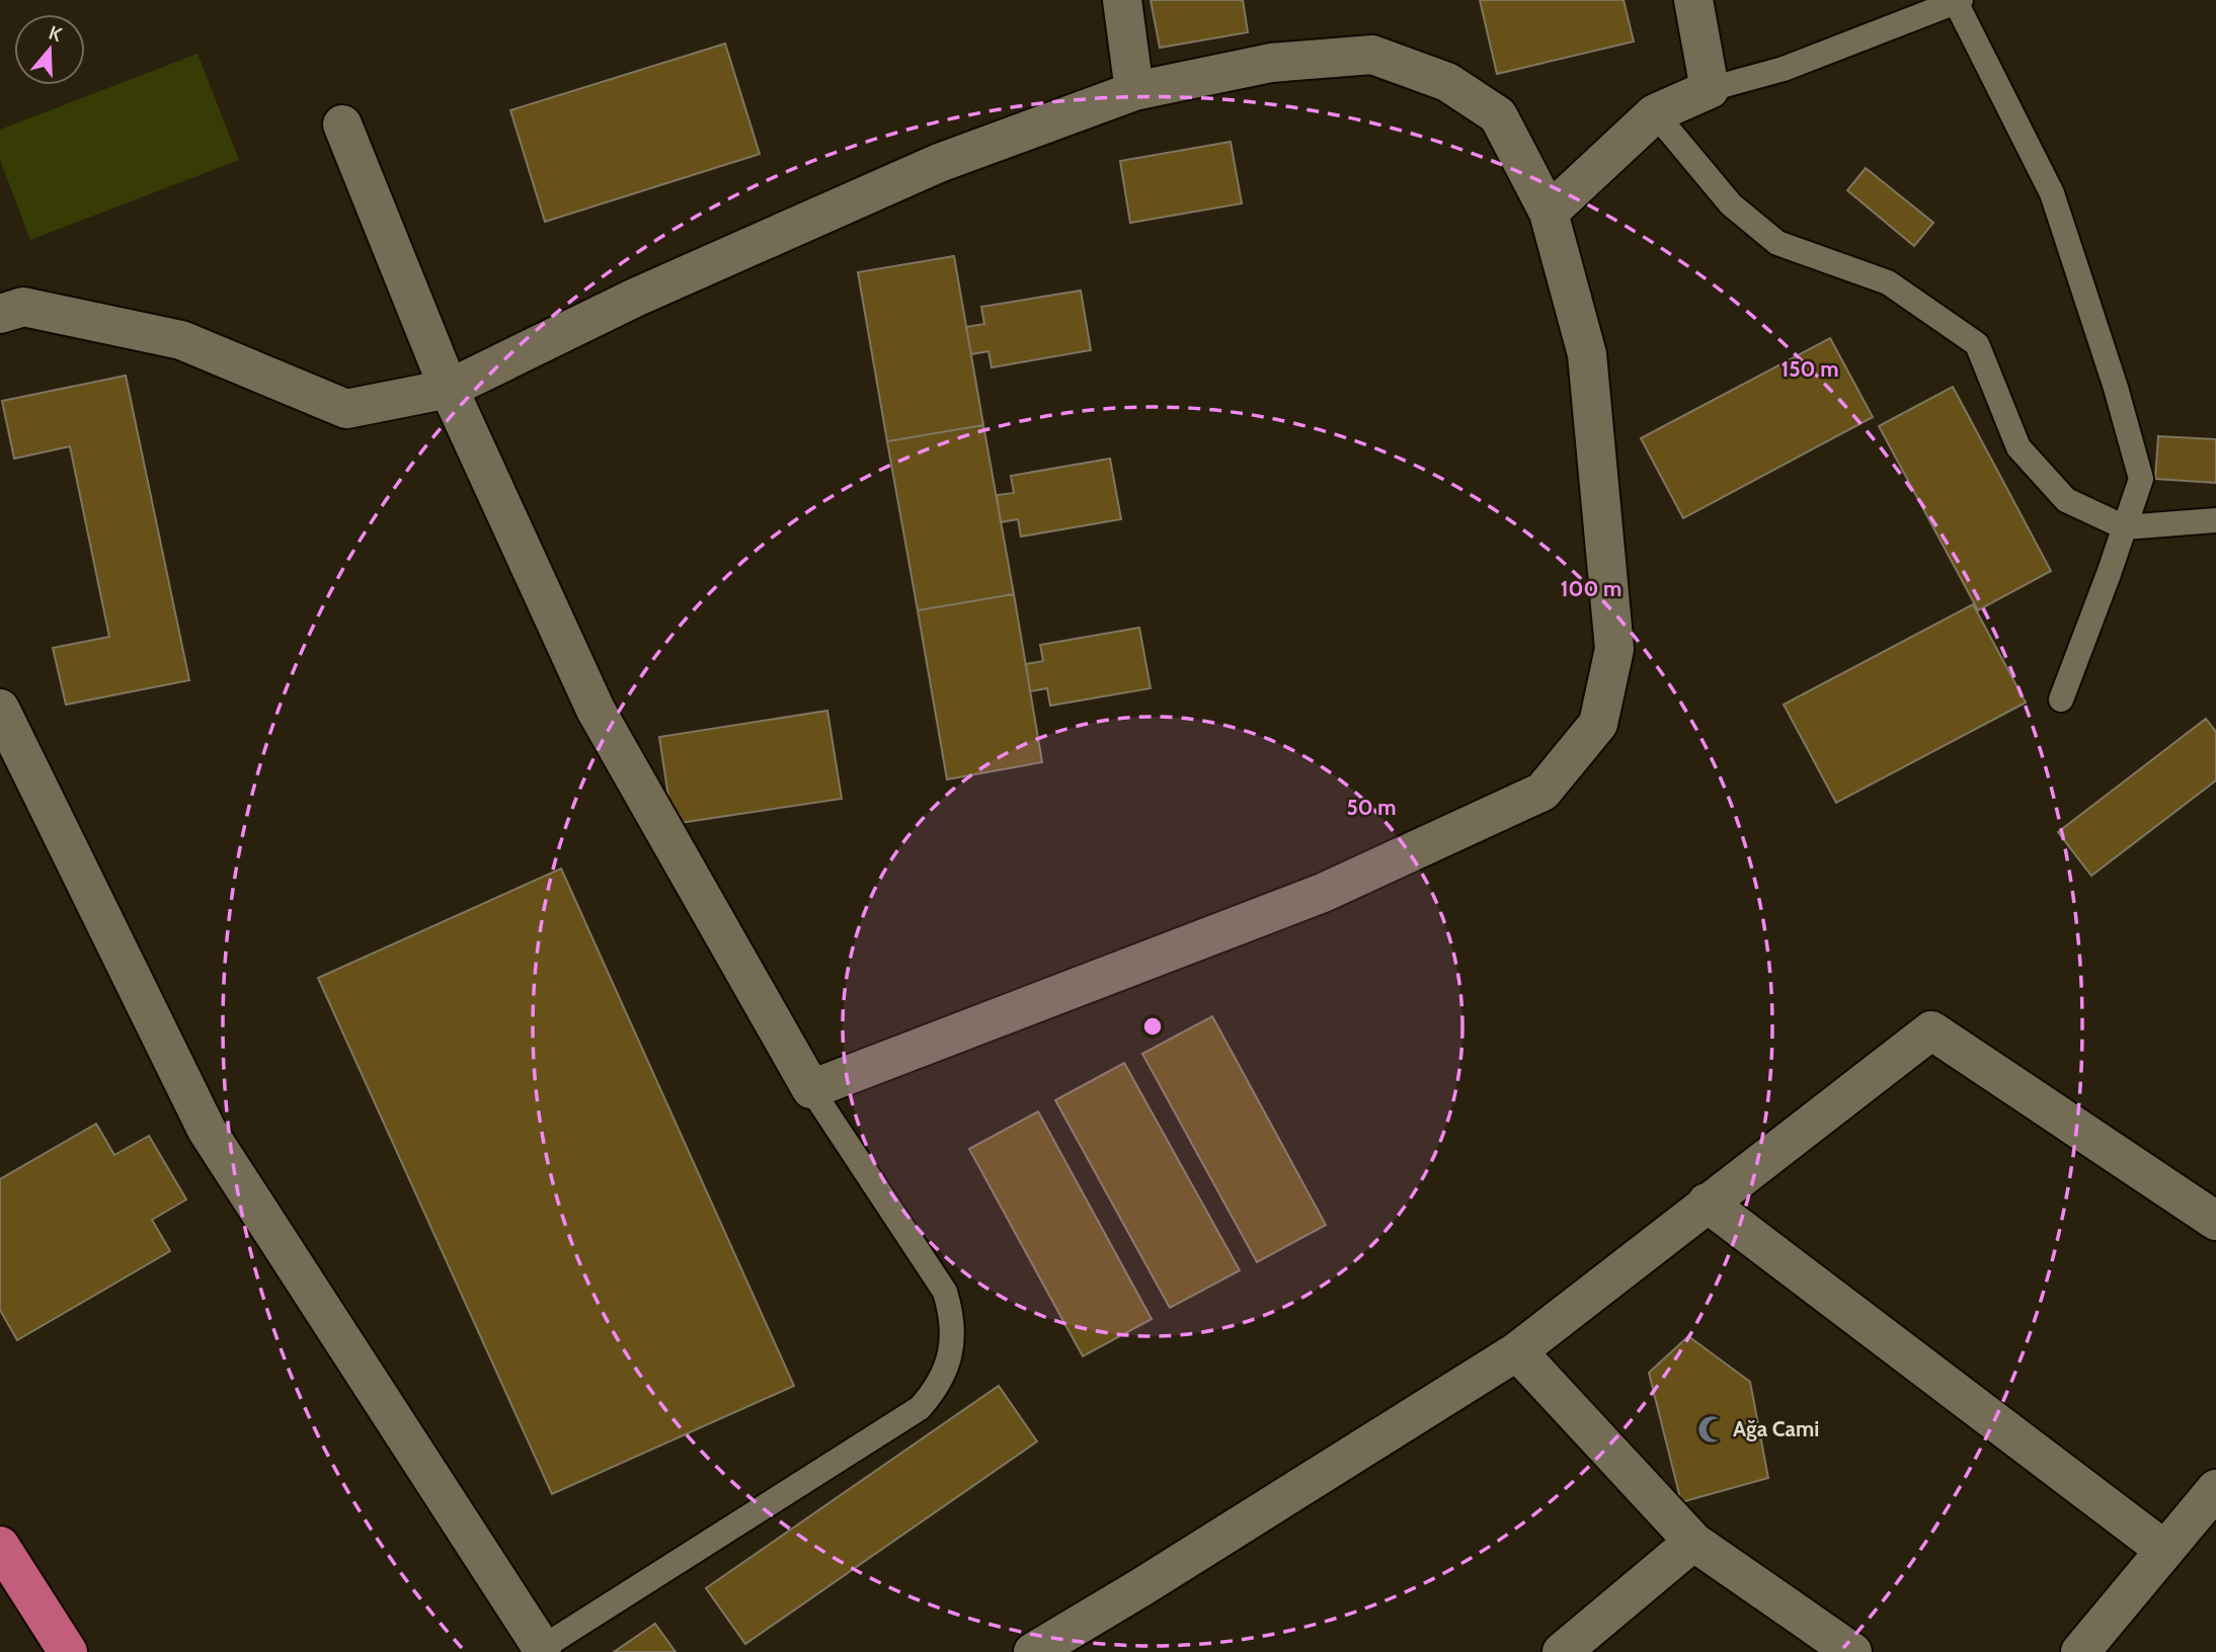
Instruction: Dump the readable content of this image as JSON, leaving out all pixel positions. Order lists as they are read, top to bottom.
{
  "places": {
    "mosque": ["Ağa Cami"]
  },
  "north": "top",
  "rings": ["150 m", "100 m", "50 m"]
}
